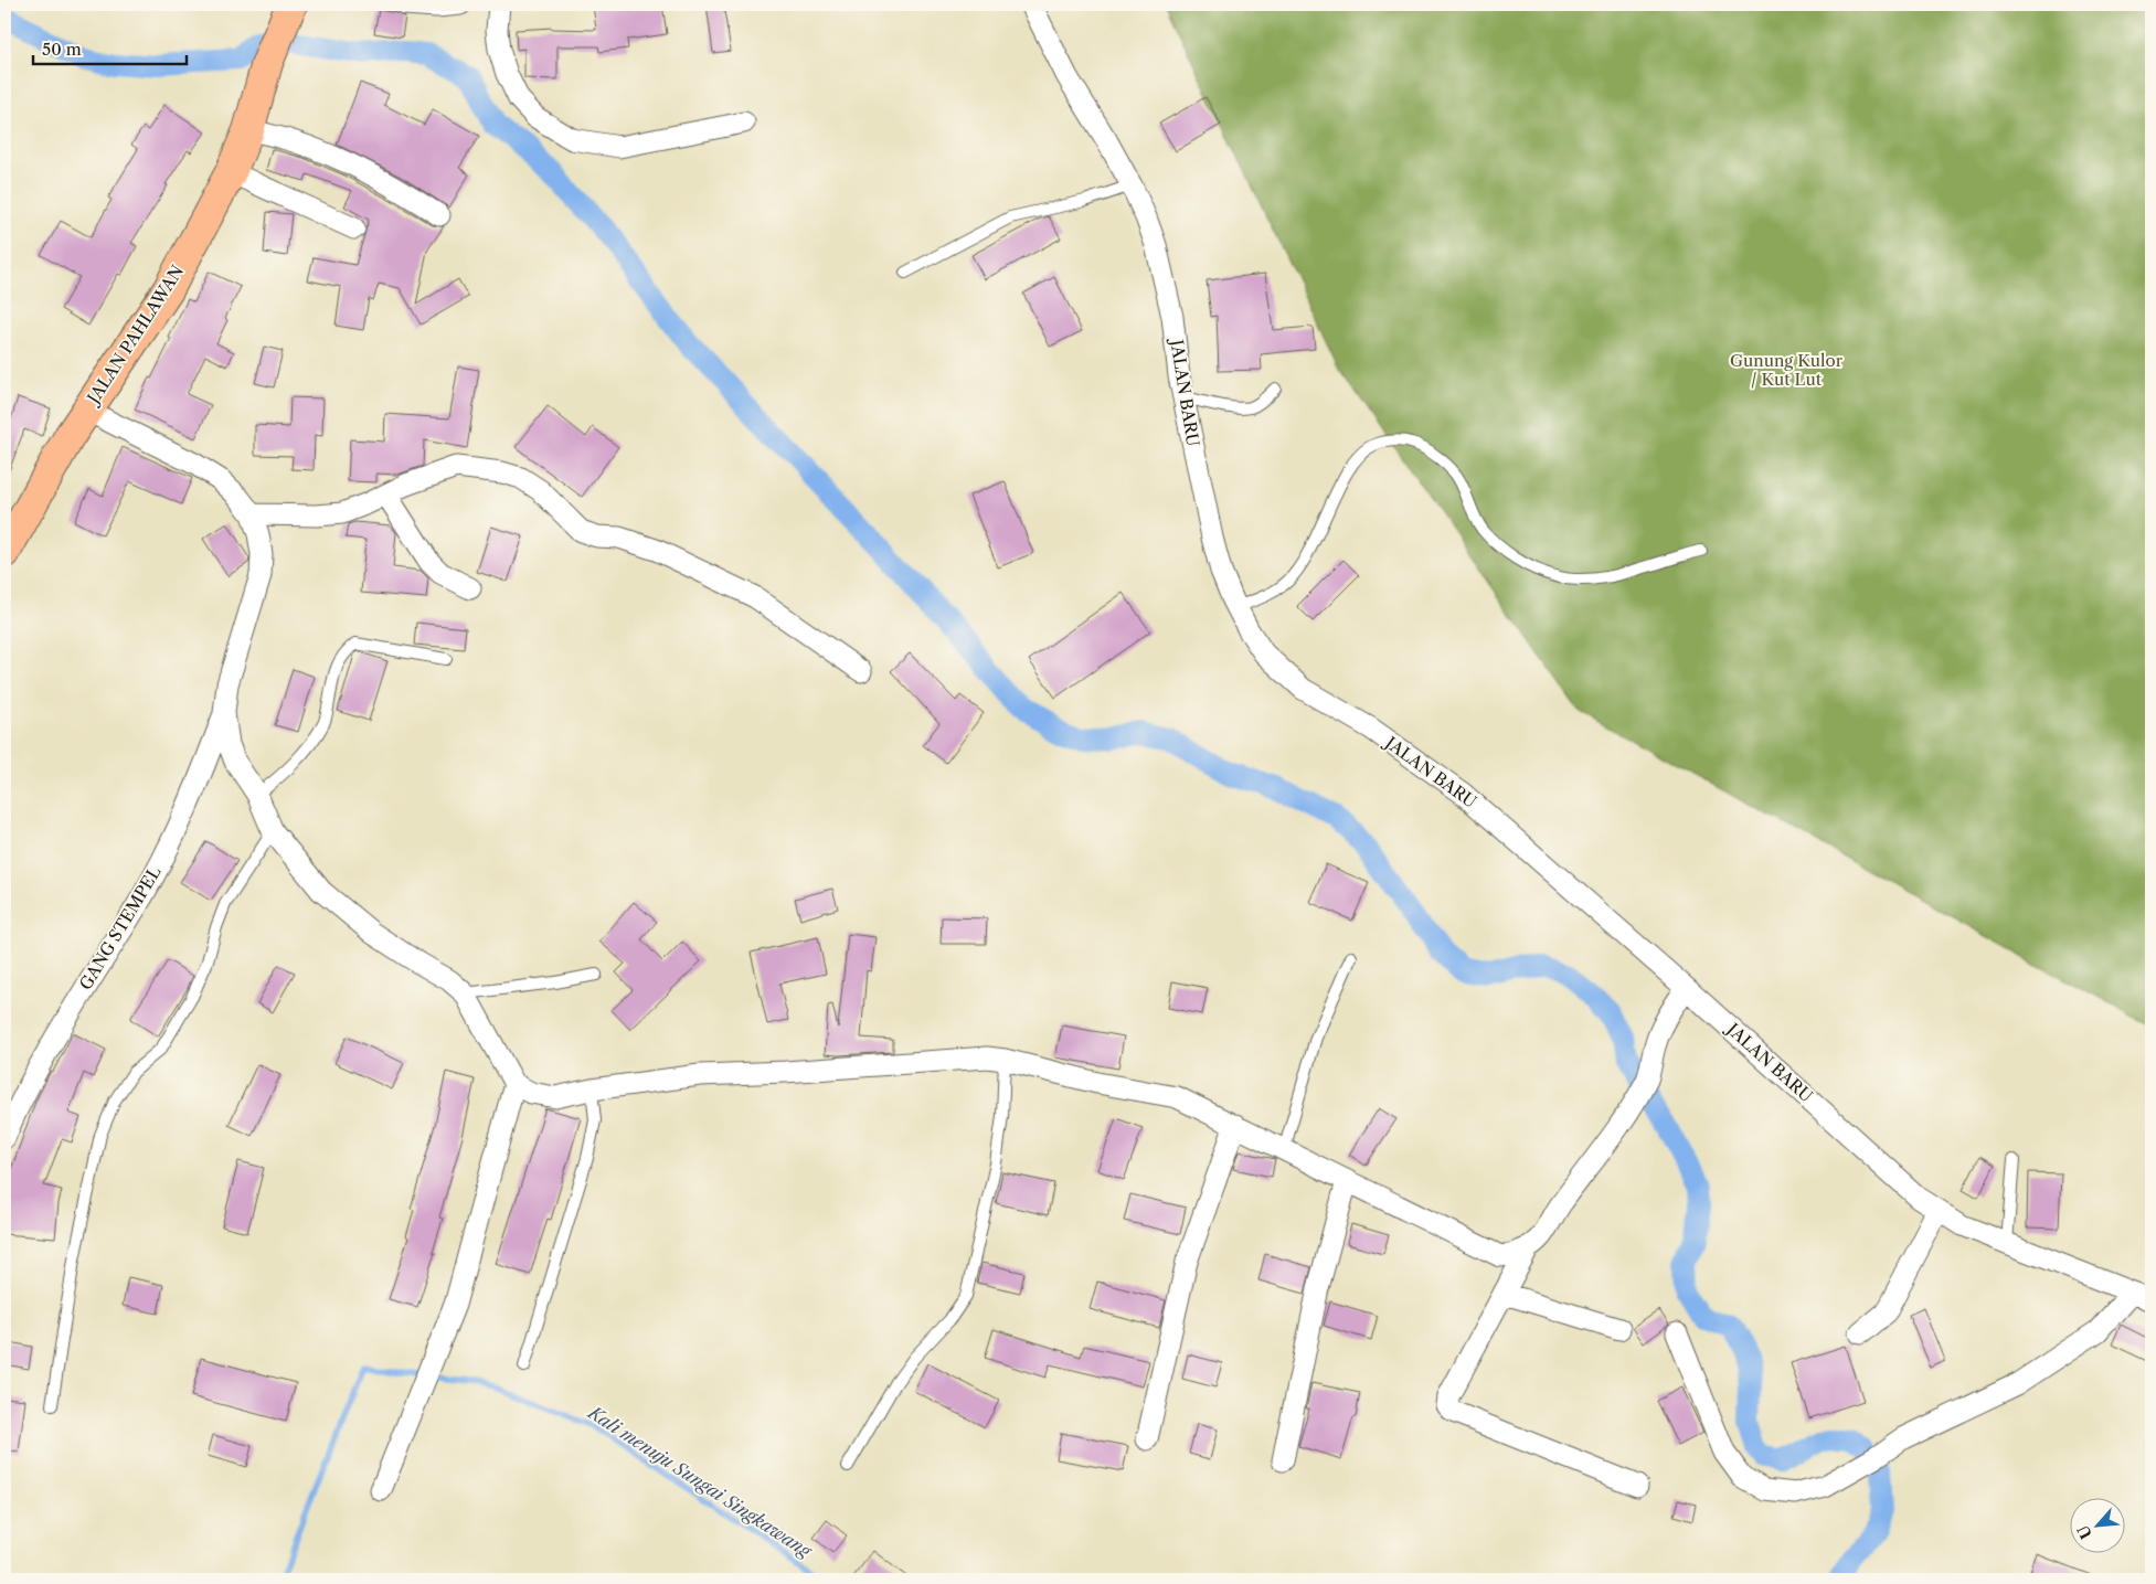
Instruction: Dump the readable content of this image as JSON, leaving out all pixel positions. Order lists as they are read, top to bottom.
{
  "streets": {
    "main road": ["JALAN PAHLAWAN"],
    "street": ["JALAN BARU", "GANG STEMPEL"]
  },
  "water": ["Kali menuju Sungai Singkawang"],
  "parks": ["Gunung Kulor / Kut Lut"],
  "scale_bar": "50 m",
  "north": "bottom left"
}
